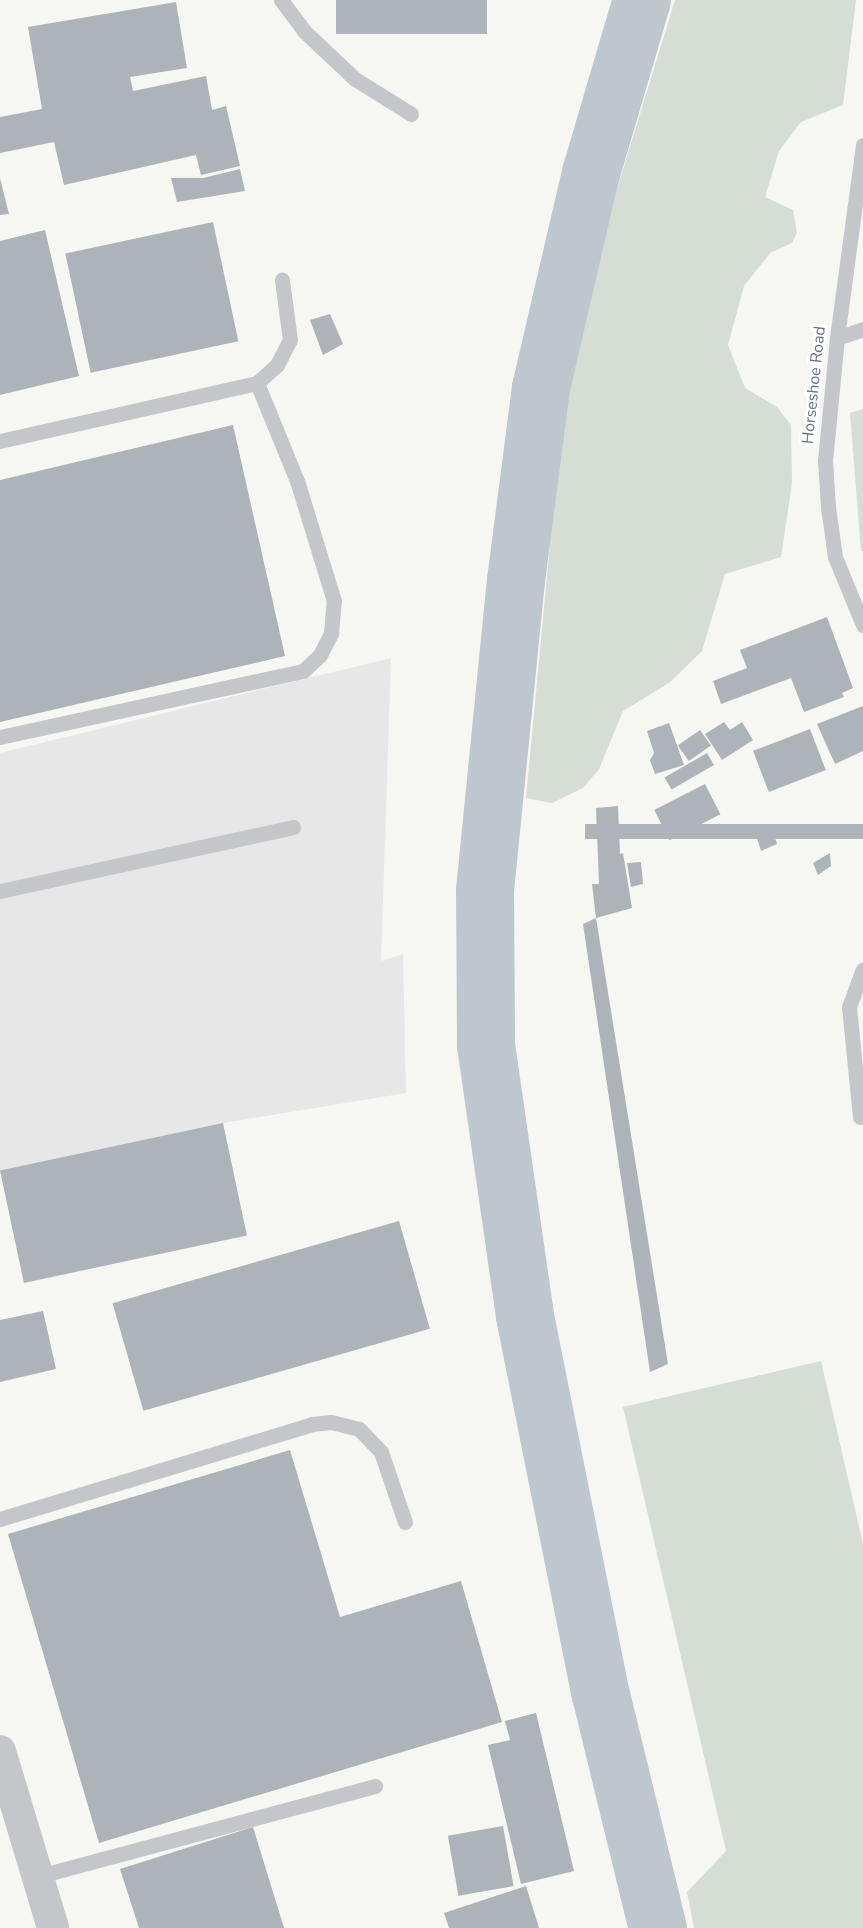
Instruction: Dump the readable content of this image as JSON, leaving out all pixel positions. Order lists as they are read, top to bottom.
{
  "streets": {
    "lane": ["Horseshoe Road"]
  }
}
